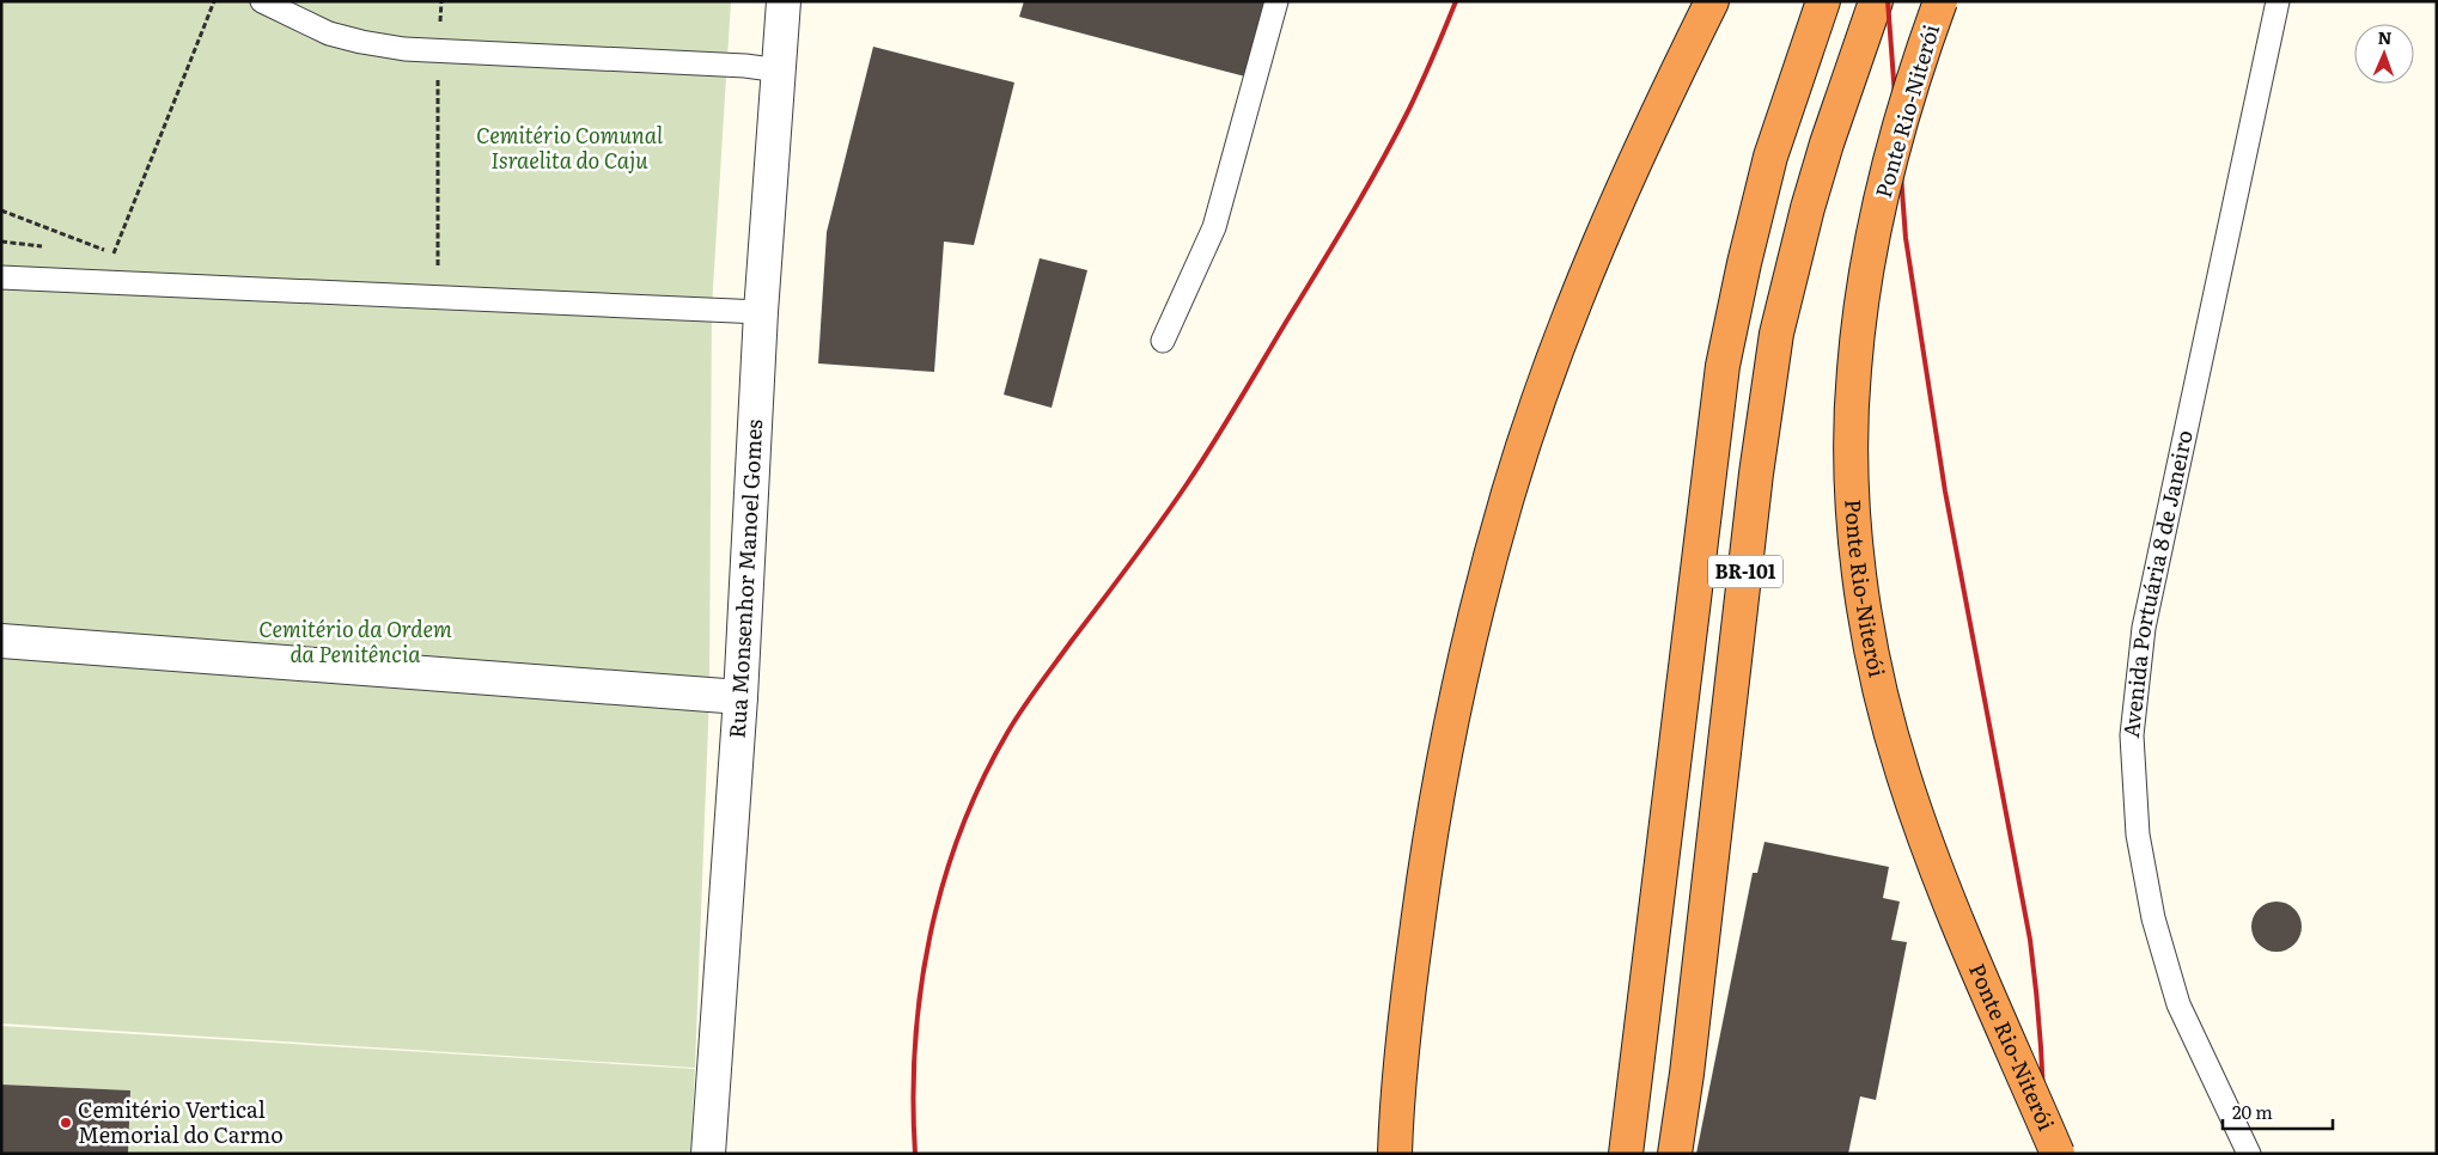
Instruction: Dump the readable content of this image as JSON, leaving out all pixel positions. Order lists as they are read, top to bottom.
{
  "streets": {
    "highway": ["Ponte Rio-Niterói", "BR-101"],
    "street": ["Rua Monsenhor Manoel Gomes"],
    "lane": ["Avenida Portuária 8 de Janeiro"]
  },
  "parks": ["Cemitério Comunal Israelita do Caju", "Cemitério da Ordem da Penitência"],
  "places": ["Cemitério Vertical Memorial do Carmo"],
  "scale_bar": "20 m",
  "north": "top"
}
